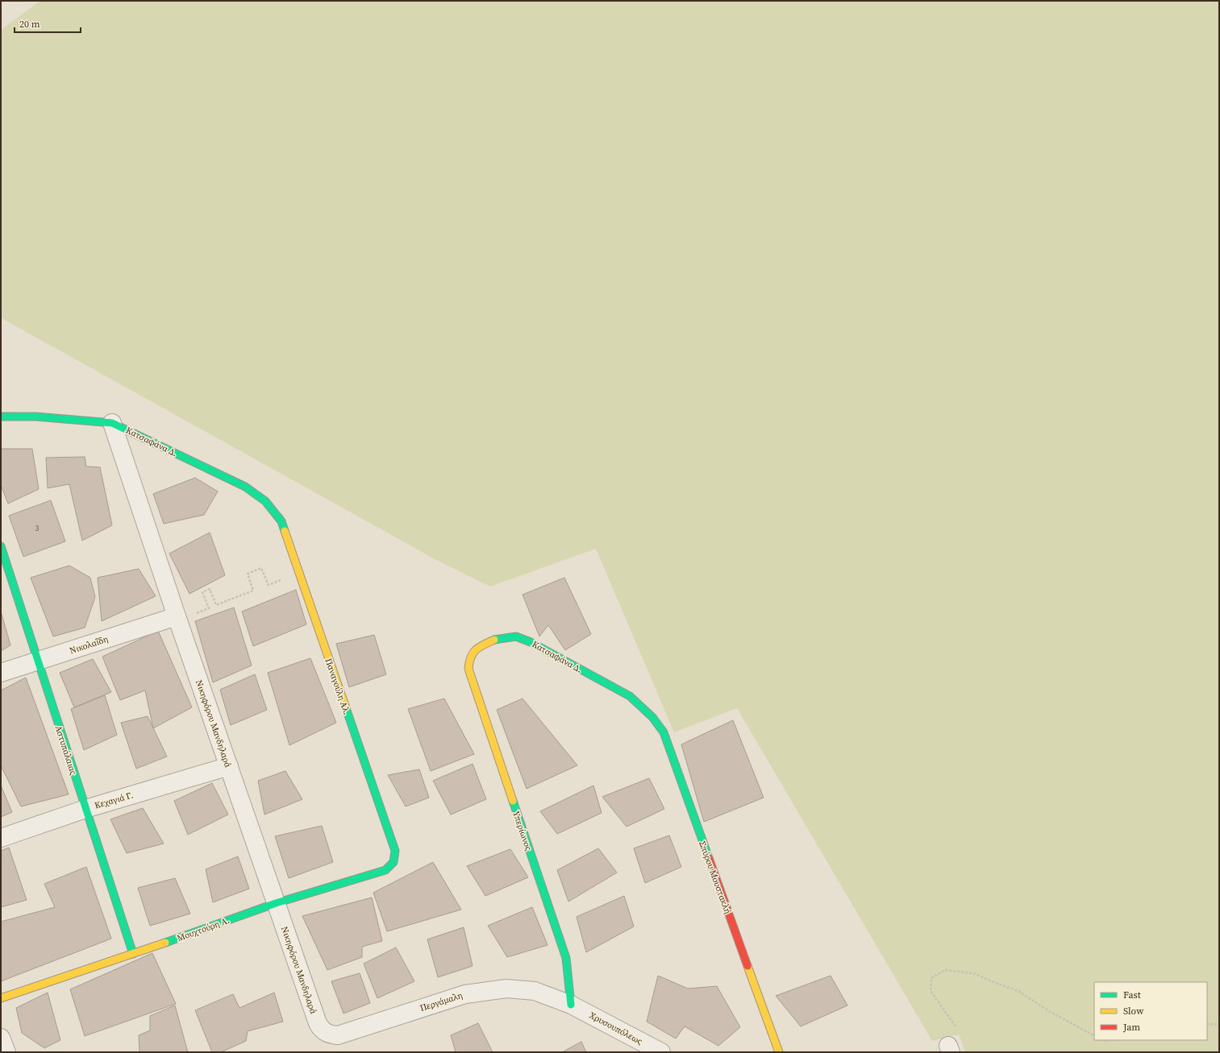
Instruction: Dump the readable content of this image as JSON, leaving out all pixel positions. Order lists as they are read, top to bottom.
{
  "streets": {
    "street": [
      "Κατσαφάνα Δ.",
      "Νικολαΐδη",
      "Παναγούλη Αλ.",
      "Νικηφόρου Μανδηλαρά",
      "Αστυπάλαιας",
      "Κεχαγιά Γ.",
      "Υπερίωνος",
      "Σπύρου Μουστακλή",
      "Μουχτούρη Α.",
      "Περγάμαλη",
      "Χρυσουπόλεως"
    ]
  },
  "crossings": [
    ["Κατσαφάνα Δ.", "Παναγούλη Αλ."],
    ["Κατσαφάνα Δ.", "Νικηφόρου Μανδηλαρά"],
    ["Κατσαφάνα Δ.", "Υπερίωνος"],
    ["Κατσαφάνα Δ.", "Σπύρου Μουστακλή"],
    ["Νικολαΐδη", "Νικηφόρου Μανδηλαρά"],
    ["Νικολαΐδη", "Αστυπάλαιας"],
    ["Παναγούλη Αλ.", "Μουχτούρη Α."],
    ["Νικηφόρου Μανδηλαρά", "Κεχαγιά Γ."],
    ["Νικηφόρου Μανδηλαρά", "Μουχτούρη Α."],
    ["Νικηφόρου Μανδηλαρά", "Περγάμαλη"],
    ["Αστυπάλαιας", "Κεχαγιά Γ."],
    ["Αστυπάλαιας", "Μουχτούρη Α."],
    ["Υπερίωνος", "Περγάμαλη"],
    ["Υπερίωνος", "Χρυσουπόλεως"],
    ["Περγάμαλη", "Χρυσουπόλεως"]
  ],
  "house_numbers": ["3"],
  "legend": ["Fast", "Slow", "Jam"],
  "scale_bar": "20 m"
}
